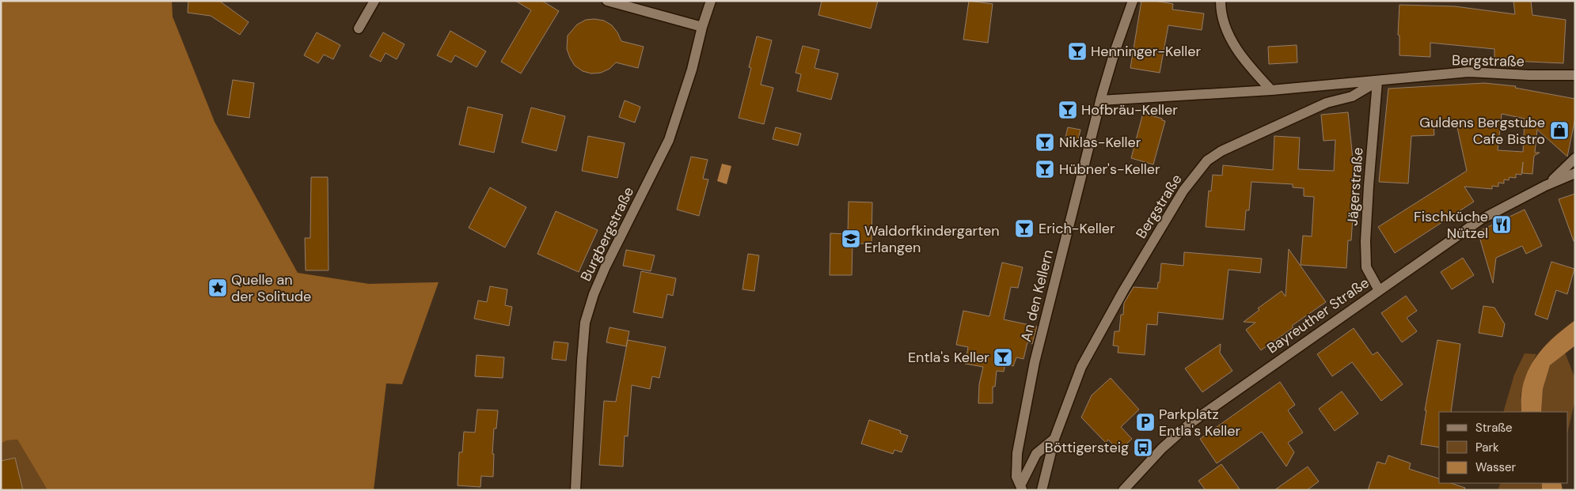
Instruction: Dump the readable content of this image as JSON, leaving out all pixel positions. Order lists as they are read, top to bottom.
{
  "streets": {
    "street": [
      "Bergstraße",
      "Jägerstraße",
      "Burgbergstraße",
      "An den Kellern",
      "Bayreuther Straße"
    ]
  },
  "crossings": [
    ["Bergstraße", "Jägerstraße"],
    ["Bergstraße", "An den Kellern"],
    ["Jägerstraße", "Bayreuther Straße"]
  ],
  "places": {
    "bar": [
      "Henninger-Keller",
      "Hofbräu-Keller",
      "Niklas-Keller",
      "Hübner's-Keller",
      "Erich-Keller",
      "Entla's Keller"
    ],
    "shop": ["Guldens Bergstube Cafe Bistro"],
    "restaurant": ["Fischküche Nützel"],
    "school or university": ["Waldorfkindergarten Erlangen"],
    "place": ["Quelle an der Solitude"],
    "parking": ["Parkplatz Entla's Keller"],
    "bus stop": ["Böttigersteig"]
  },
  "legend": ["Straße", "Park", "Wasser"]
}
